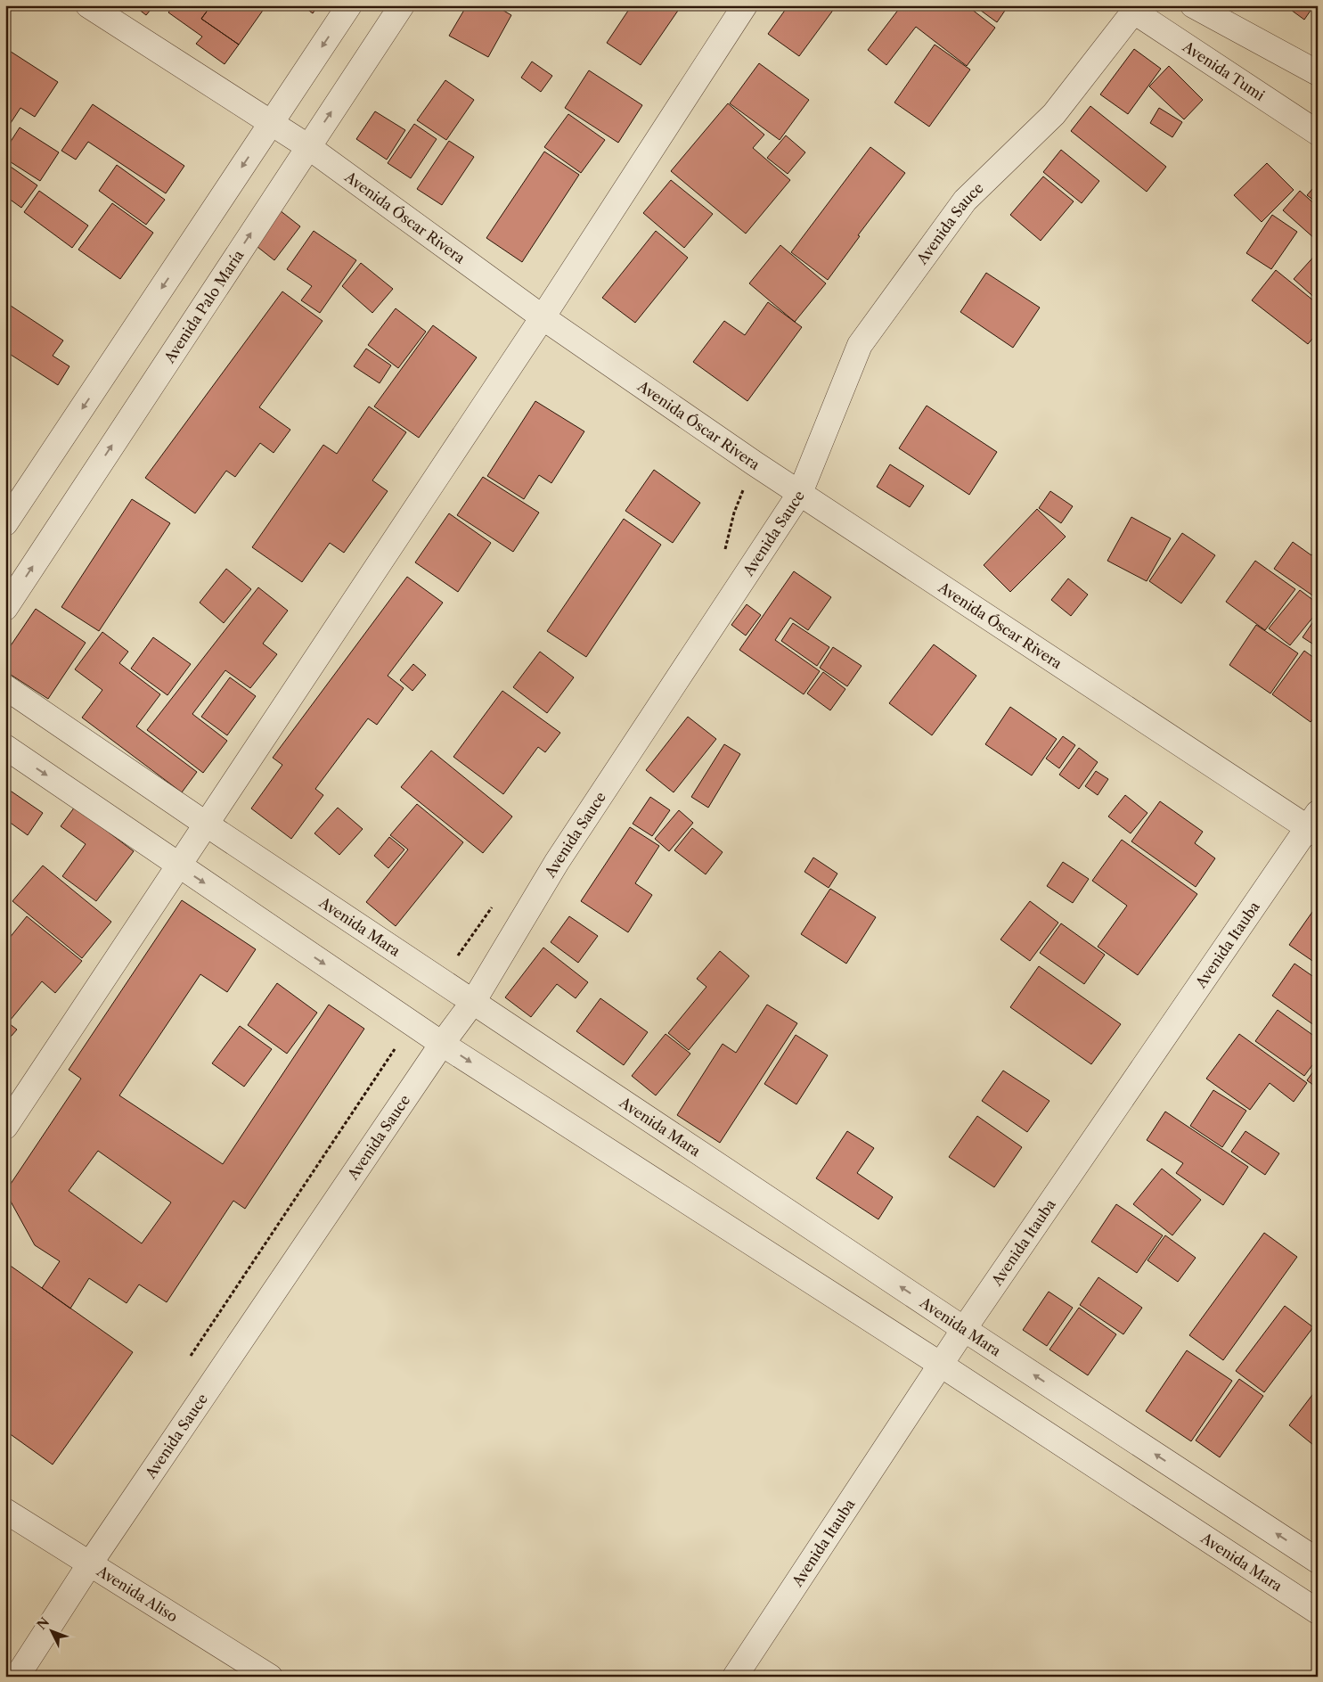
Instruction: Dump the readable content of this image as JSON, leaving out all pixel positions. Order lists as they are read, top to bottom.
{
  "streets": {
    "street": [
      "Avenida Tumi",
      "Avenida Óscar Rivera",
      "Avenida Sauce",
      "Avenida Palo María",
      "Avenida Mara",
      "Avenida Itauba",
      "Avenida Aliso"
    ]
  },
  "crossings": [
    ["Avenida Tumi", "Avenida Sauce"],
    ["Avenida Óscar Rivera", "Avenida Sauce"],
    ["Avenida Óscar Rivera", "Avenida Palo María"],
    ["Avenida Óscar Rivera", "Avenida Itauba"],
    ["Avenida Sauce", "Avenida Mara"],
    ["Avenida Sauce", "Avenida Aliso"],
    ["Avenida Mara", "Avenida Itauba"]
  ],
  "north": "top left"
}
